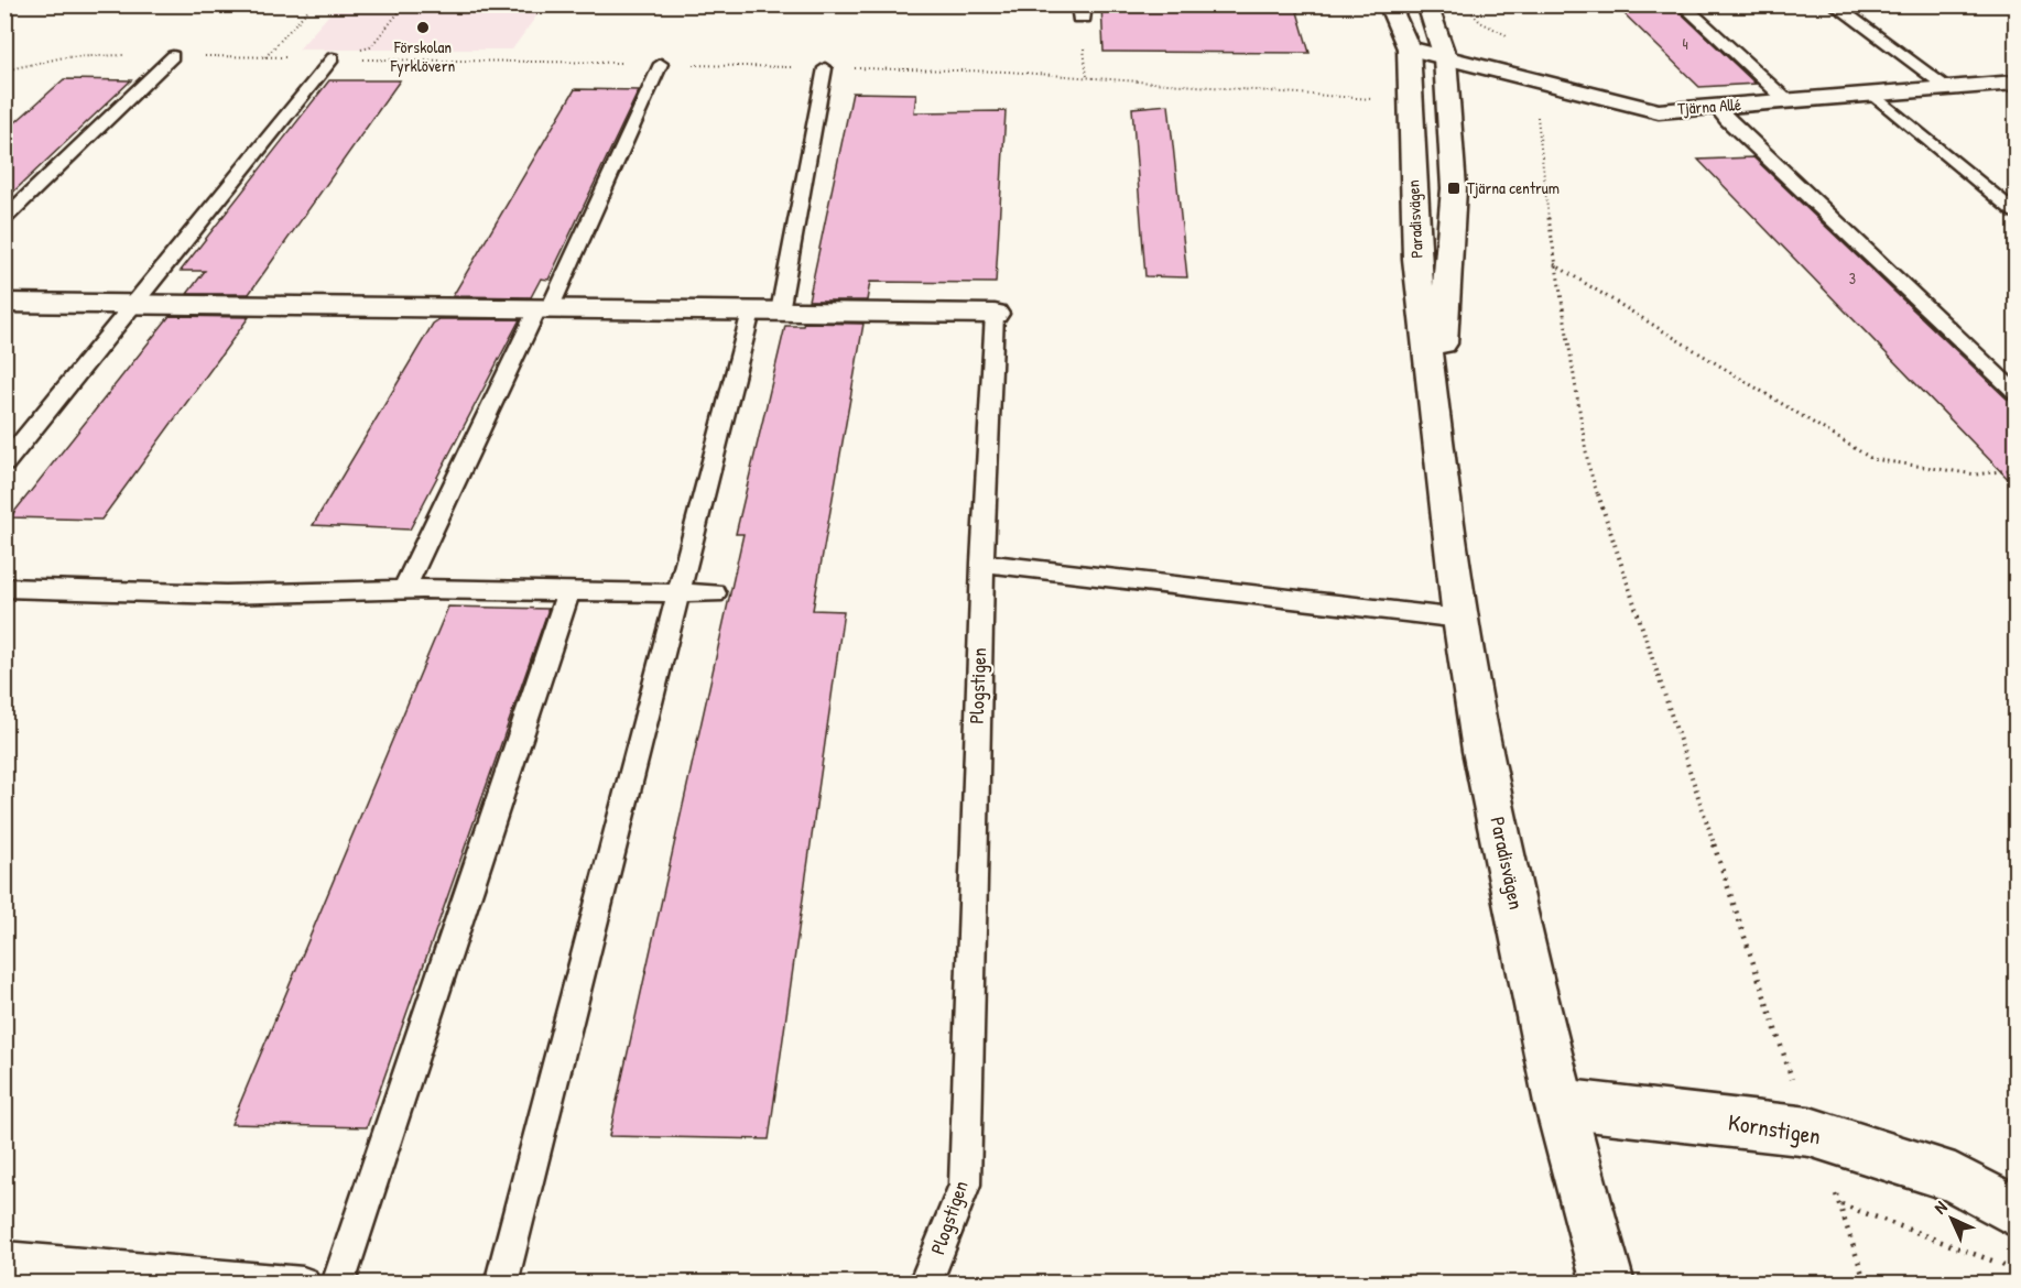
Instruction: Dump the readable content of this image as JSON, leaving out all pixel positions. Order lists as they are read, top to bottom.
{
  "streets": {
    "street": ["Tjärna Allé", "Paradisvägen", "Kornstigen"],
    "lane": ["Plogstigen"]
  },
  "crossings": [
    ["Tjärna Allé", "Paradisvägen"],
    ["Paradisvägen", "Kornstigen"]
  ],
  "places": {
    "other": ["Förskolan Fyrklövern"],
    "transit": ["Tjärna centrum"]
  },
  "house_numbers": ["4", "3"],
  "north": "top left"
}
